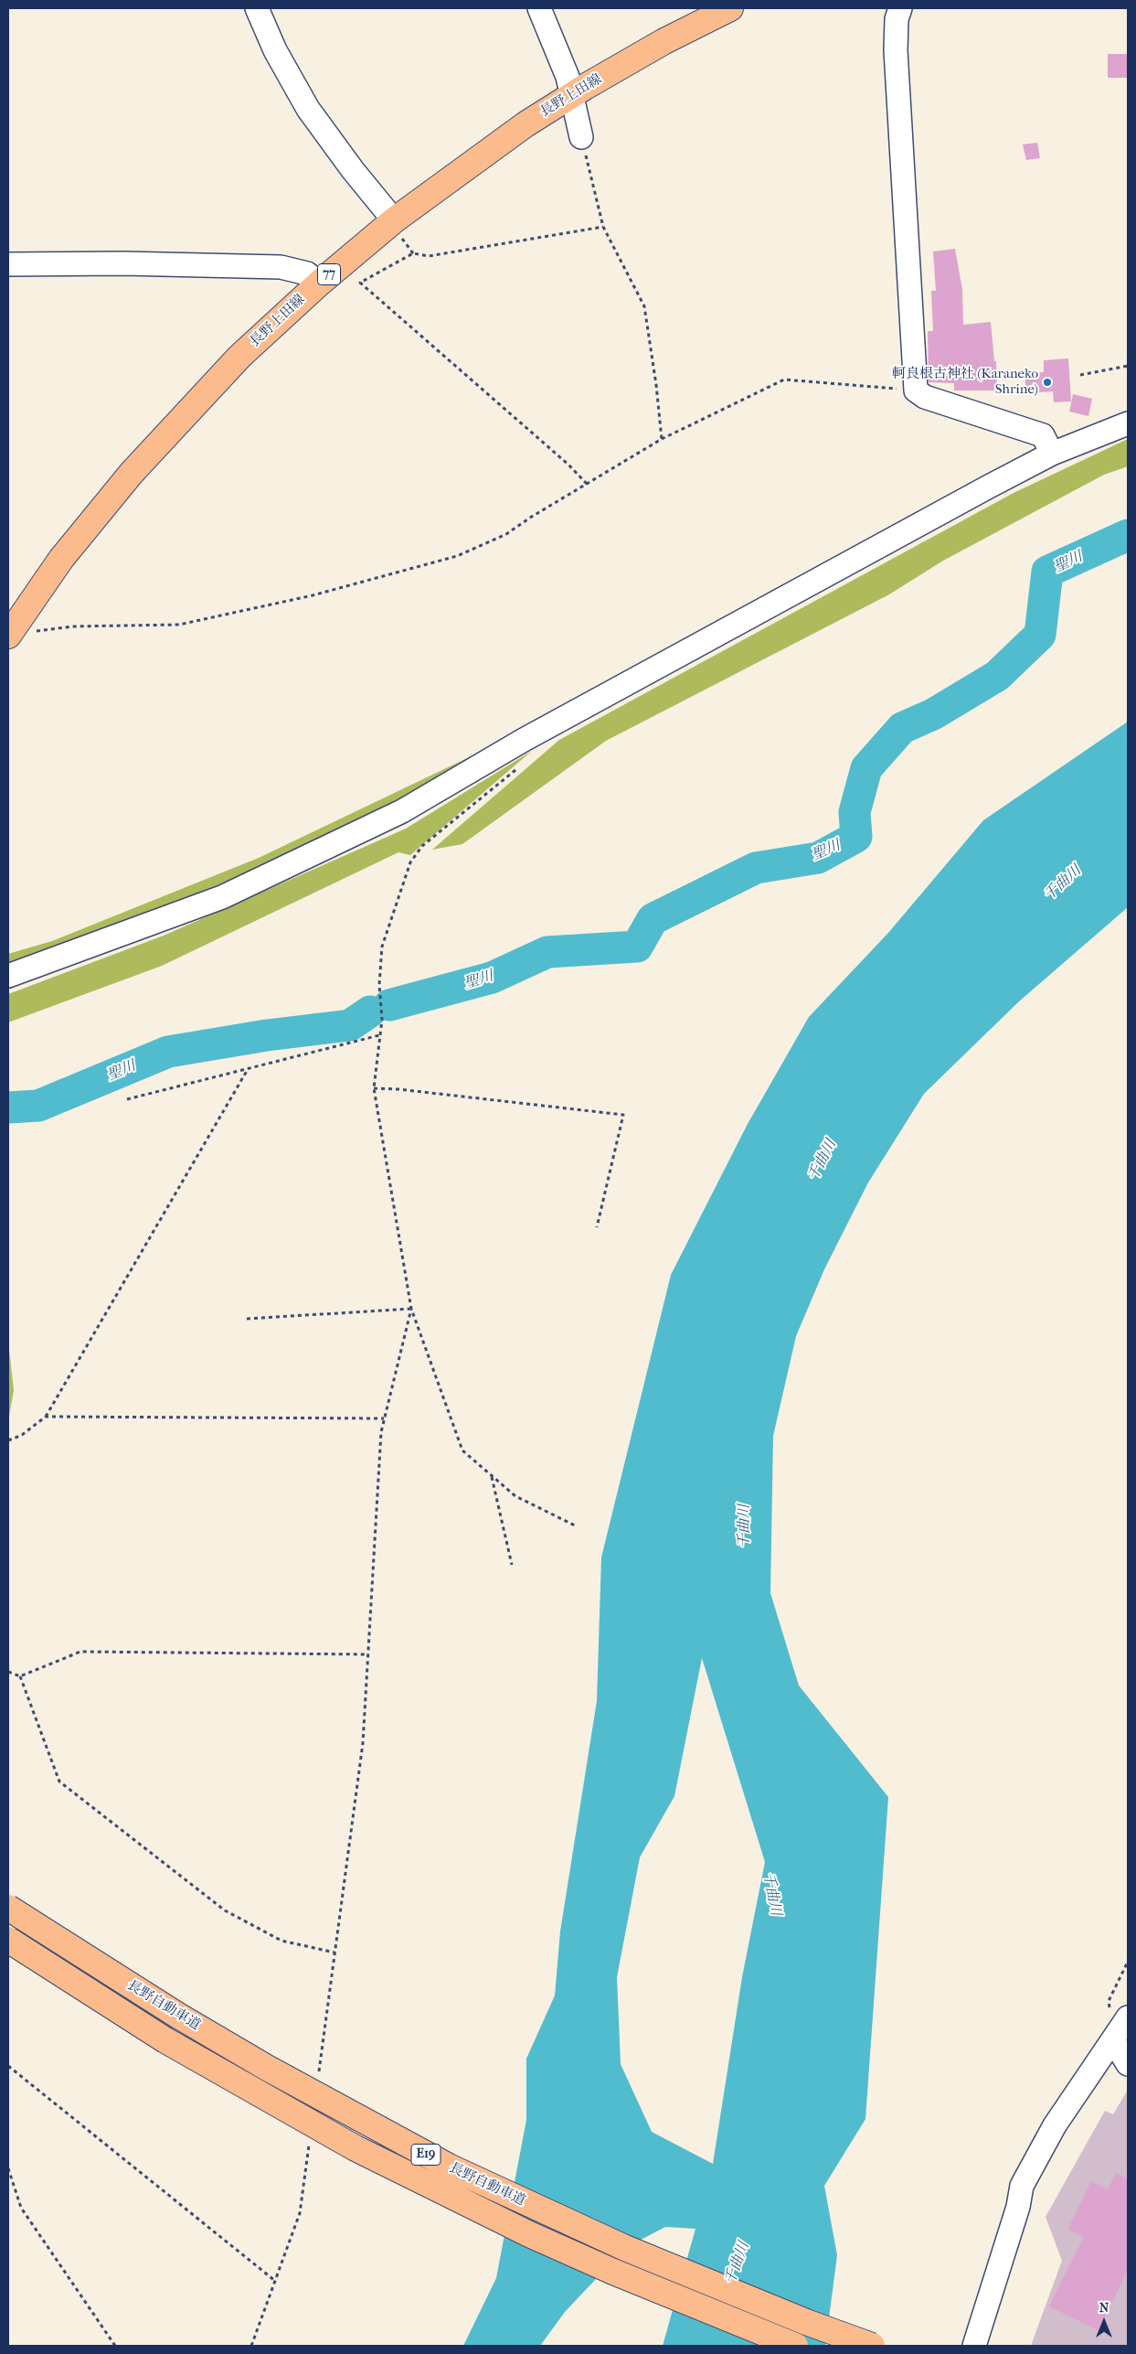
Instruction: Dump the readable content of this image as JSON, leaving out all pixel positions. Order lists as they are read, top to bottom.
{
  "streets": {
    "main road": [
      "長野上田線",
      "77",
      "長野自動車道",
      "E19"
    ]
  },
  "water": ["聖川", "千曲川"],
  "places": ["軻良根古神社 (Karaneko Shrine)"],
  "north": "top"
}
